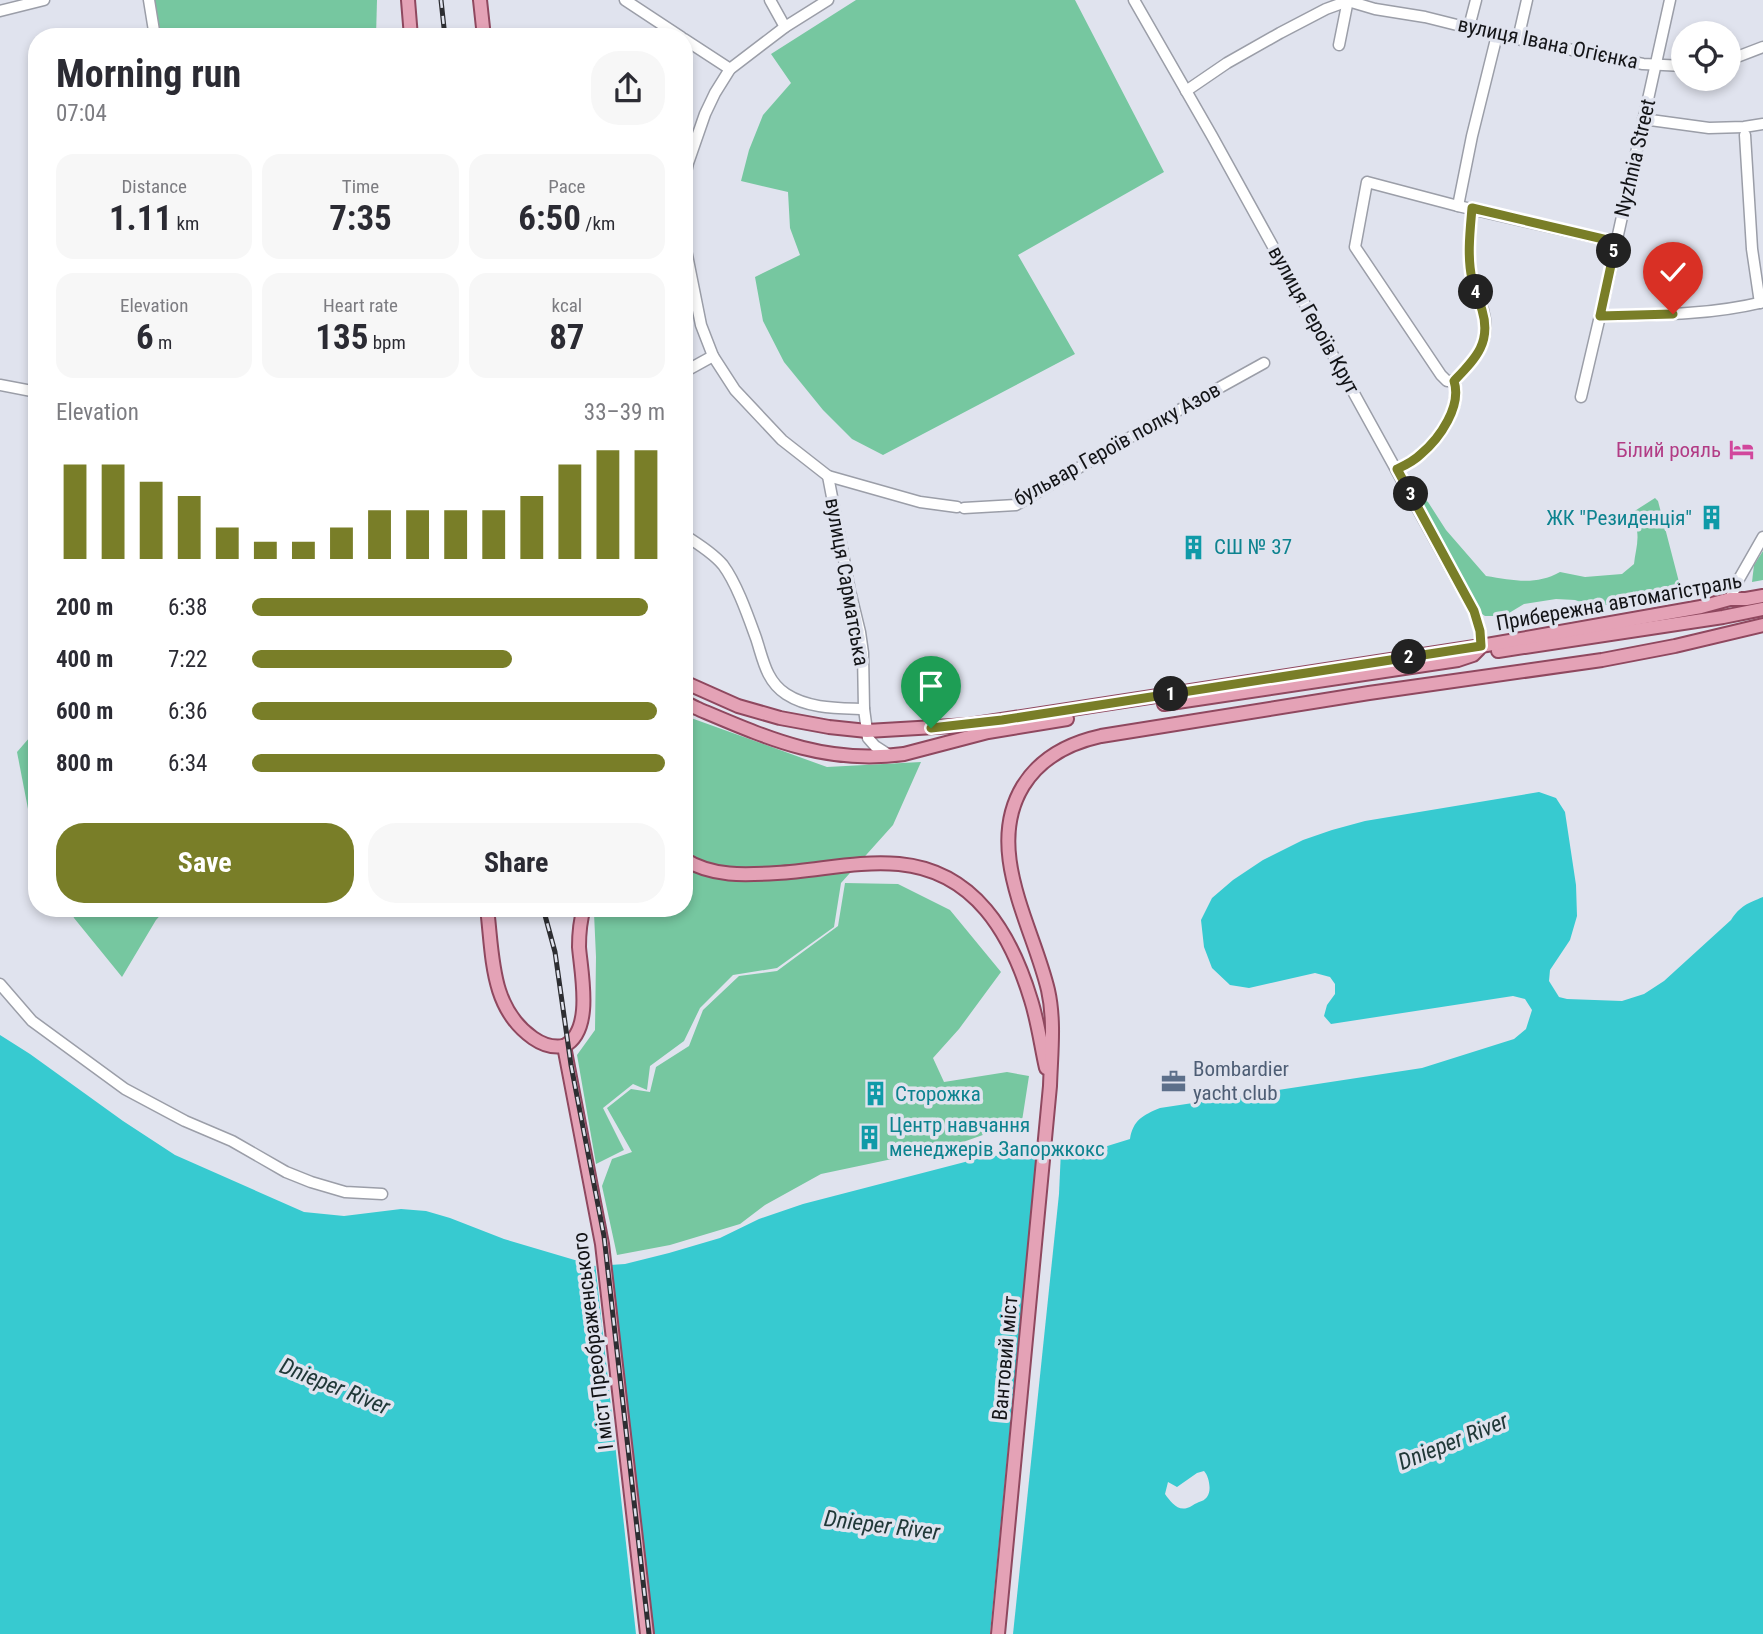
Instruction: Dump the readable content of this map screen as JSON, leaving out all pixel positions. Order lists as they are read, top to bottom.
{
  "streets": {
    "main road": ["Прибережна автомагістраль", "I міст Преображенського", "Вантовий міст"],
    "street": [
      "вулиця Івана Огієнка",
      "Nyzhnia Street",
      "вулиця Героїв Крут",
      "бульвар Героїв полку Азов",
      "вулиця Сарматська"
    ]
  },
  "crossings": [
    ["вулиця Івана Огієнка", "Nyzhnia Street"],
    ["вулиця Героїв Крут", "Прибережна автомагістраль"],
    ["бульвар Героїв полку Азов", "вулиця Сарматська"],
    ["вулиця Сарматська", "Прибережна автомагістраль"]
  ],
  "water": ["Dnieper River"],
  "places": {
    "hotel": ["Білий рояль"],
    "building": [
      "ЖК \"Резиденція\"",
      "СШ № 37",
      "Сторожка",
      "Центр навчання менеджерів Запоржкокс"
    ],
    "office": ["Bombardier yacht club"]
  },
  "page": {
    "heading": ["Morning run", "07:04"],
    "stats": [
      ["Distance", "1.11 km"],
      ["Time", "7:35"],
      ["Pace", "6:50 /km"],
      ["Elevation", "6 m"],
      ["Heart rate", "135 bpm"],
      ["kcal", "87"]
    ],
    "pins": [
      "5",
      "4",
      "3",
      "2",
      "1"
    ],
    "chart": ["Elevation", "33–39 m"],
    "list": [
      {
        "name": "200 m",
        "note": "6:38"
      },
      {
        "name": "400 m",
        "note": "7:22"
      },
      {
        "name": "600 m",
        "note": "6:36"
      },
      {
        "name": "800 m",
        "note": "6:34"
      }
    ],
    "buttons": ["Save", "Share"]
  }
}
